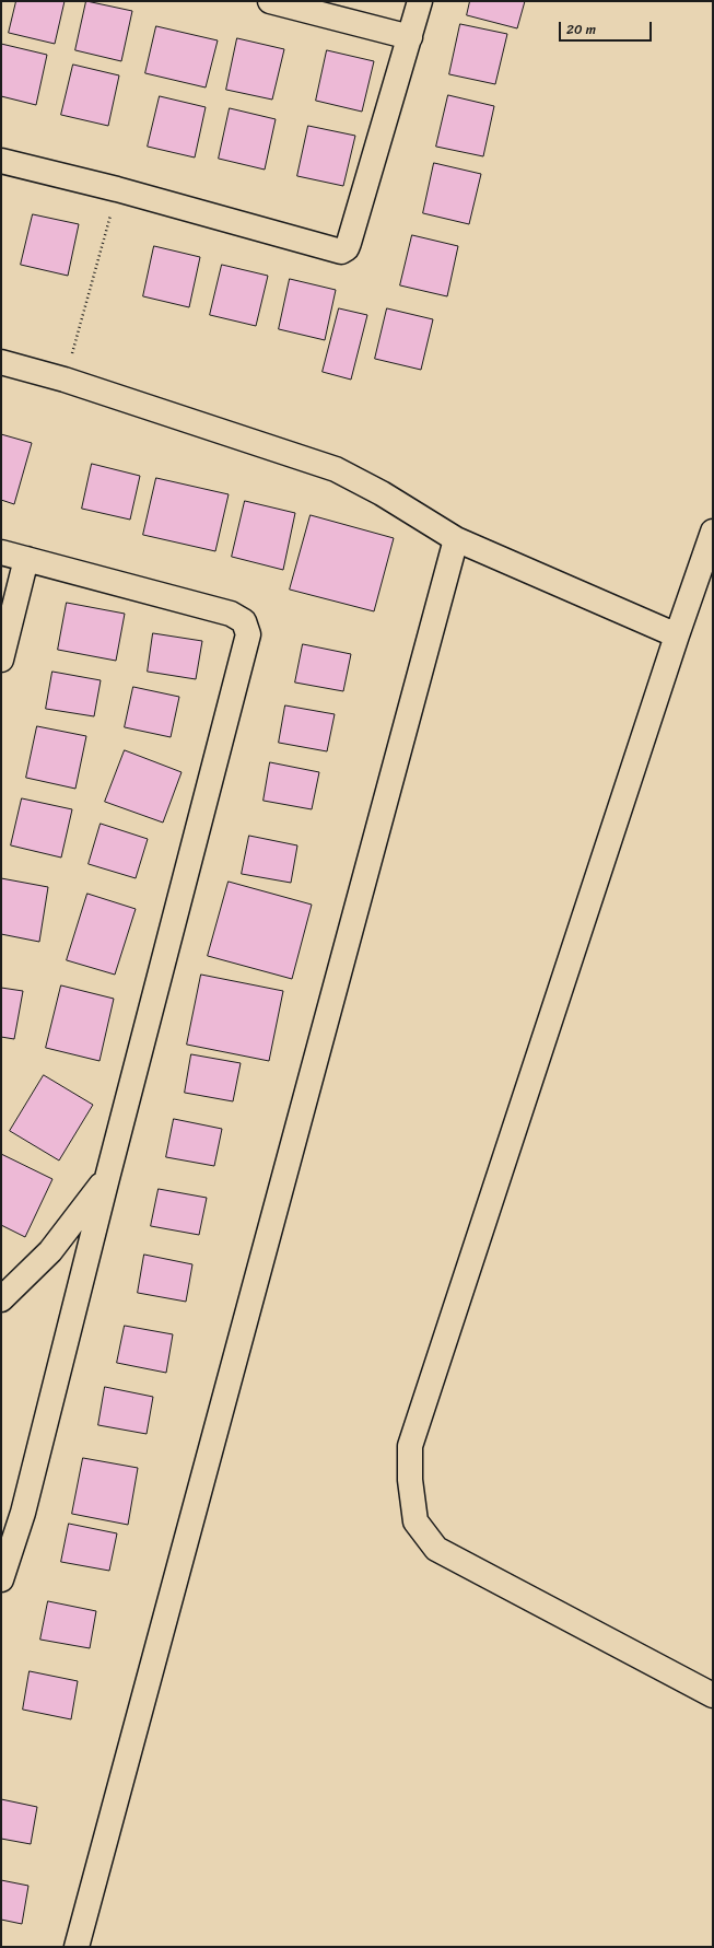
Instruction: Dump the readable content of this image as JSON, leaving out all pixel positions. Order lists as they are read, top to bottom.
{
  "scale_bar": "20 m"
}
